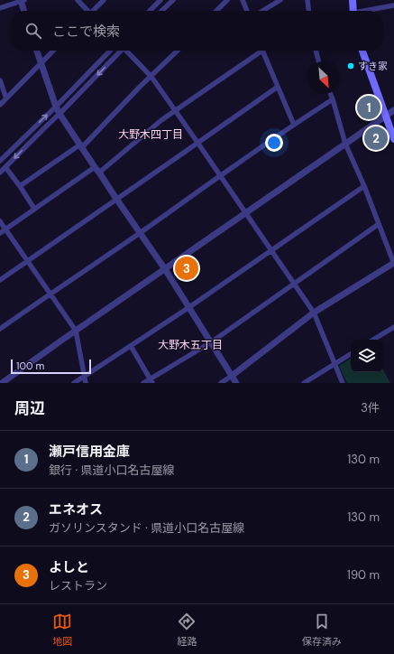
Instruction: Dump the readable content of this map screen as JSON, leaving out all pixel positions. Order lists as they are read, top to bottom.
{
  "districts": ["大野木四丁目", "大野木五丁目"],
  "places": ["すき家"],
  "scale_bar": "100 m",
  "north": "bottom right",
  "page": {
    "search": "ここで検索",
    "pins": ["1", "2", "3"],
    "scale": "100 m",
    "heading": ["周辺", "3件"],
    "list": [
      {
        "mark": "1",
        "name": "瀬戸信用金庫",
        "note": "銀行 · 県道小口名古屋線",
        "value": "130 m"
      },
      {
        "mark": "2",
        "name": "エネオス",
        "note": "ガソリンスタンド · 県道小口名古屋線",
        "value": "130 m"
      },
      {
        "mark": "3",
        "name": "よしと",
        "note": "レストラン",
        "value": "190 m"
      }
    ],
    "nav": ["地図", "経路", "保存済み"]
  }
}
